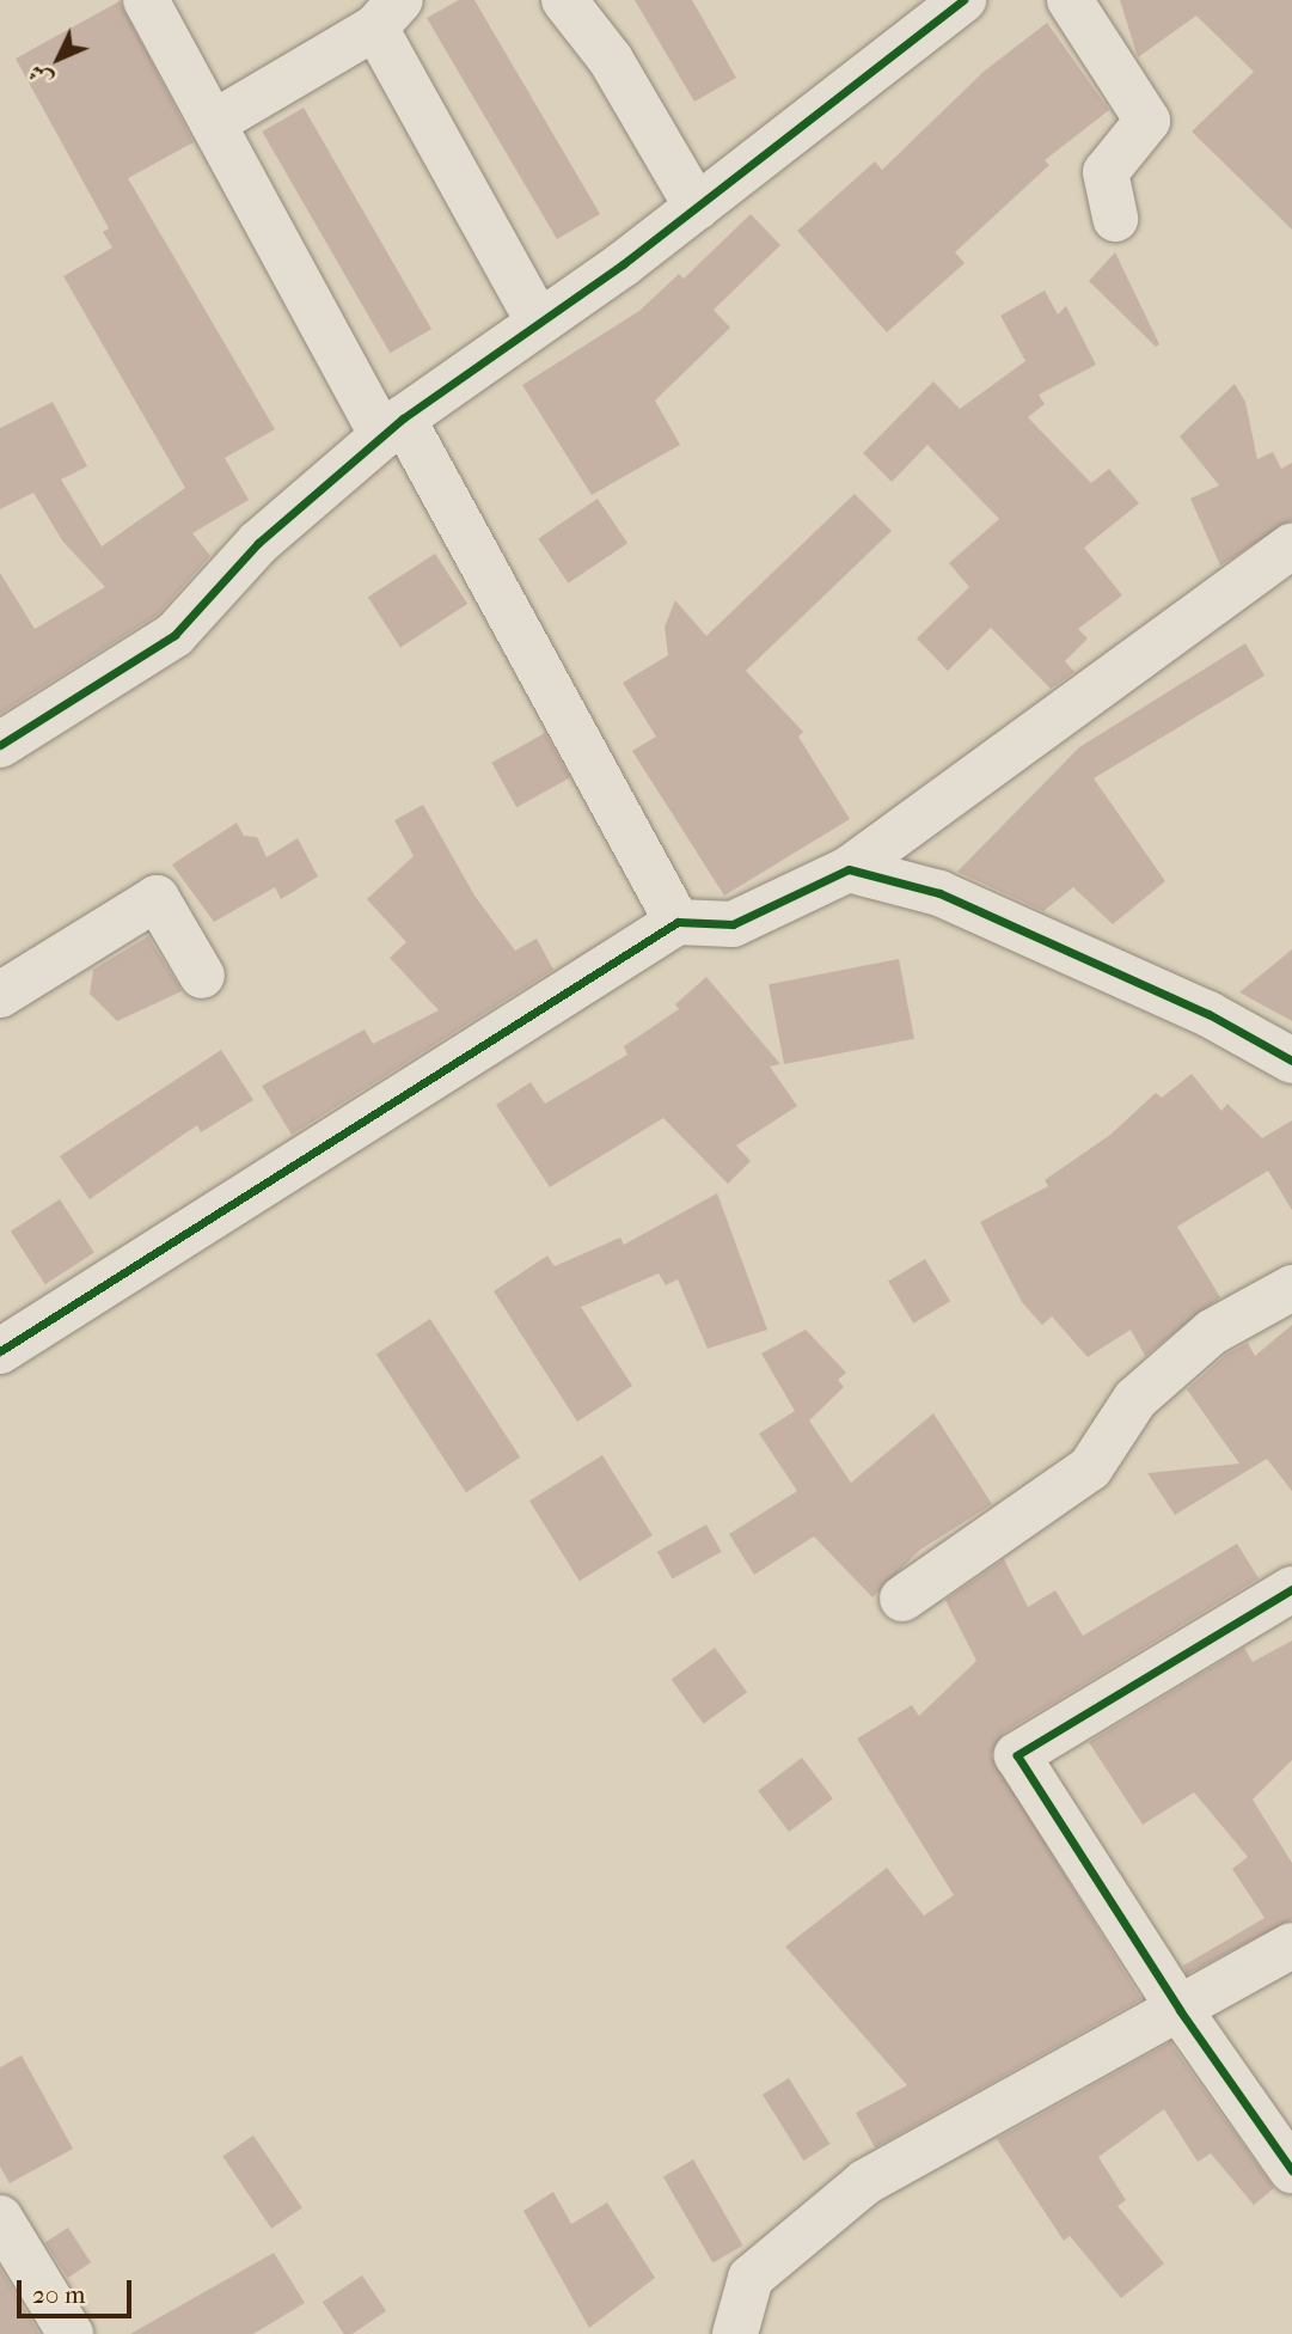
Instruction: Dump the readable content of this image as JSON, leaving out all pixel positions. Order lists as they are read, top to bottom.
{
  "scale_bar": "20 m",
  "north": "bottom left"
}
